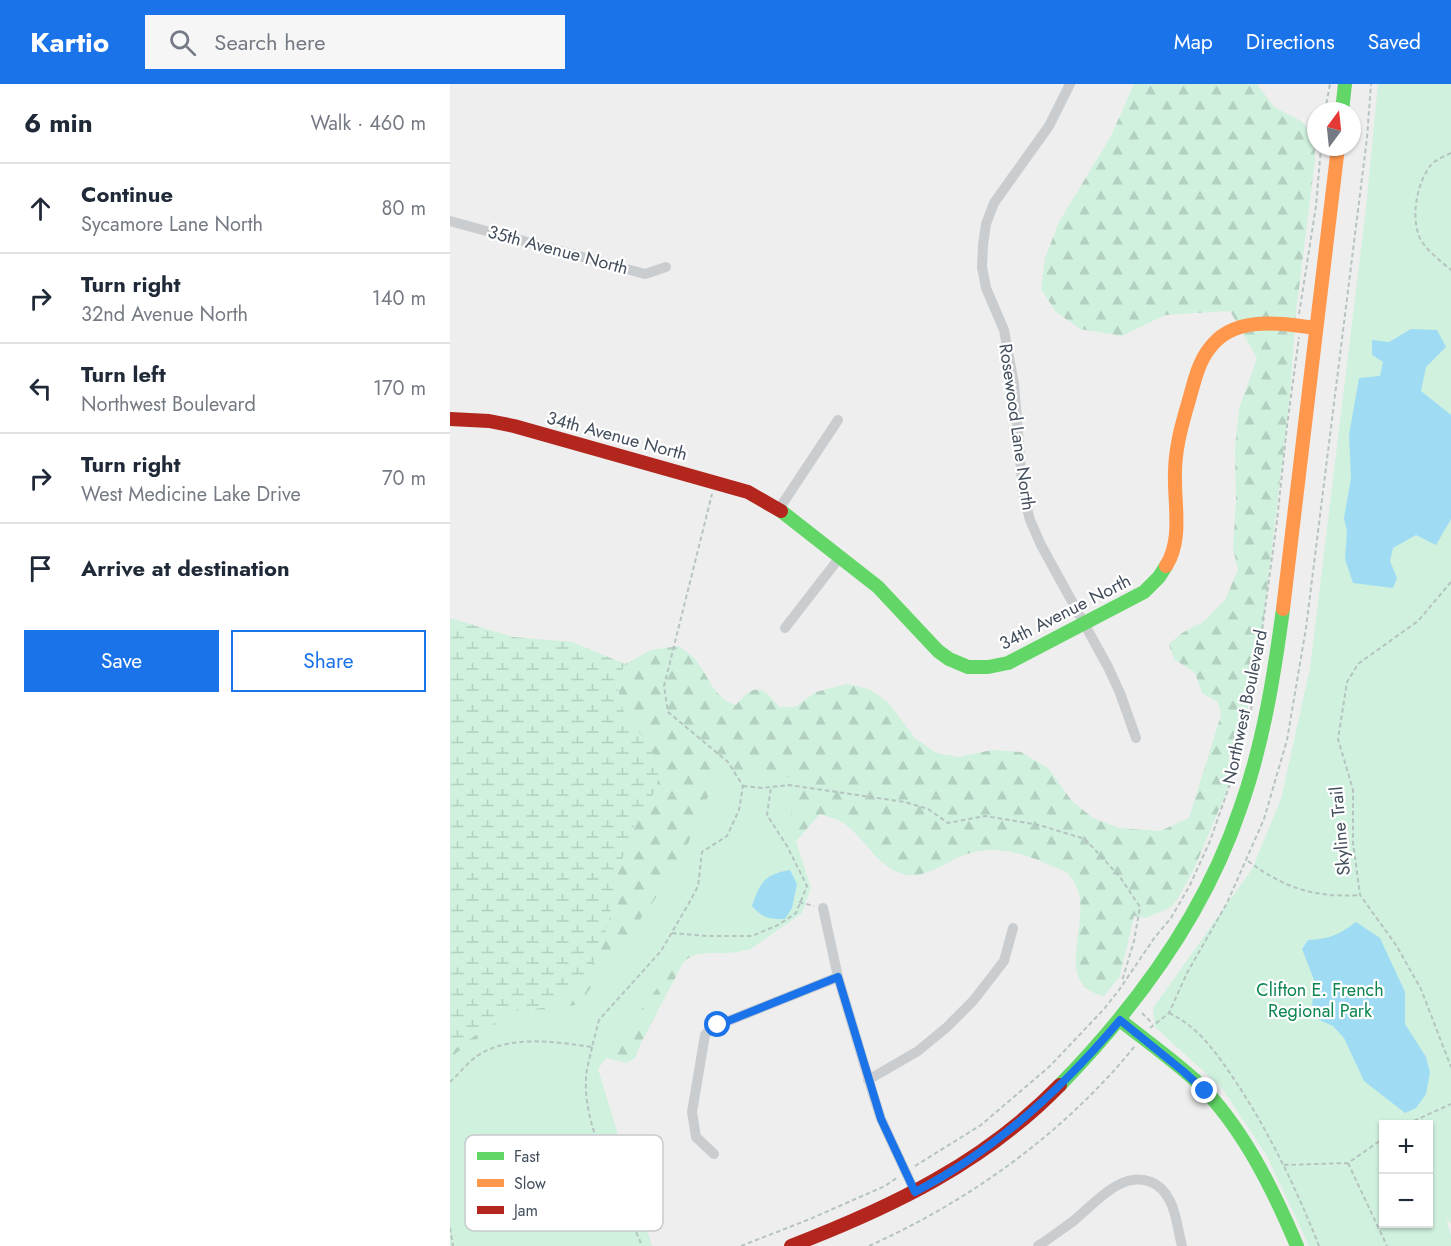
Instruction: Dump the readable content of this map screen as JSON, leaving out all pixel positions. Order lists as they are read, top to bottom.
{
  "streets": {
    "street": [
      "35th Avenue North",
      "Rosewood Lane North",
      "34th Avenue North",
      "Northwest Boulevard"
    ],
    "path": ["Skyline Trail"]
  },
  "crossings": [
    ["Rosewood Lane North", "34th Avenue North"],
    ["34th Avenue North", "Northwest Boulevard"]
  ],
  "parks": ["Clifton E. French Regional Park"],
  "legend": ["Fast", "Slow", "Jam"],
  "north": "top",
  "page": {
    "header": "Kartio",
    "search": "Search here",
    "nav": ["Map", "Directions", "Saved"],
    "heading": ["6 min", "Walk · 460 m"],
    "list": [
      ["Continue", "Sycamore Lane North", "80 m"],
      ["Turn right", "32nd Avenue North", "140 m"],
      ["Turn left", "Northwest Boulevard", "170 m"],
      ["Turn right", "West Medicine Lake Drive", "70 m"],
      "Arrive at destination"
    ],
    "buttons": ["Save", "Share"],
    "map_buttons": ["+", "−"]
  }
}
